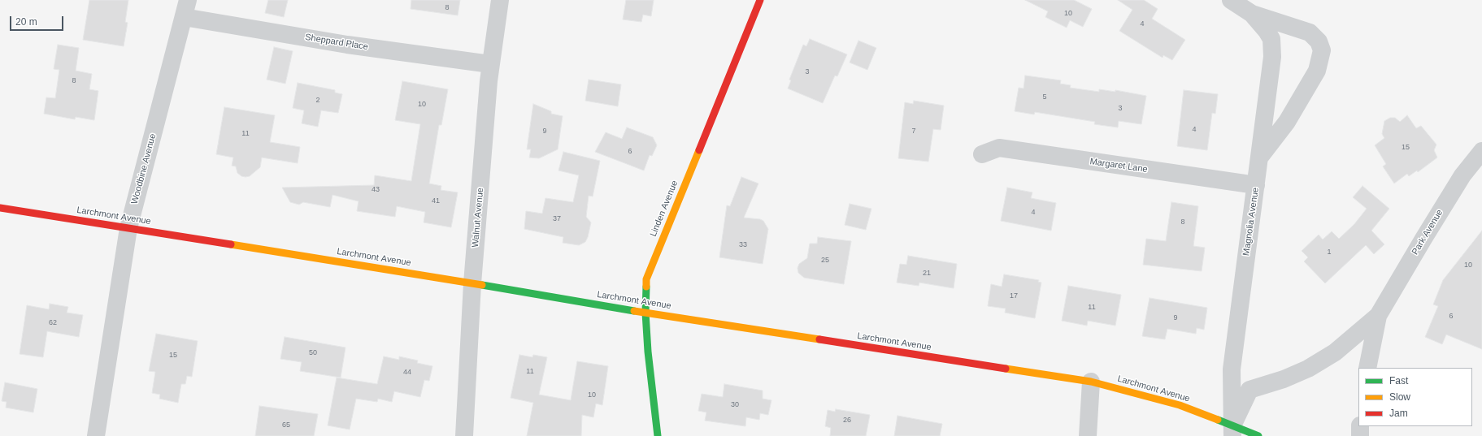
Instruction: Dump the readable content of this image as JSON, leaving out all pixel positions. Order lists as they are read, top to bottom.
{
  "streets": {
    "street": [
      "Sheppard Place",
      "Margaret Lane",
      "Woodbine Avenue",
      "Linden Avenue",
      "Larchmont Avenue",
      "Walnut Avenue",
      "Magnolia Avenue",
      "Park Avenue"
    ]
  },
  "crossings": [
    ["Sheppard Place", "Woodbine Avenue"],
    ["Sheppard Place", "Walnut Avenue"],
    ["Margaret Lane", "Magnolia Avenue"],
    ["Woodbine Avenue", "Larchmont Avenue"],
    ["Linden Avenue", "Larchmont Avenue"],
    ["Larchmont Avenue", "Walnut Avenue"],
    ["Larchmont Avenue", "Magnolia Avenue"],
    ["Larchmont Avenue", "Park Avenue"],
    ["Magnolia Avenue", "Park Avenue"]
  ],
  "house_numbers": [
    "8",
    "10",
    "4",
    "3",
    "8",
    "5",
    "2",
    "10",
    "3",
    "4",
    "9",
    "7",
    "11",
    "15",
    "6",
    "43",
    "41",
    "4",
    "37",
    "8",
    "33",
    "1",
    "25",
    "10",
    "21",
    "17",
    "11",
    "6",
    "9",
    "62",
    "50",
    "15",
    "11",
    "44",
    "10",
    "30",
    "26",
    "65"
  ],
  "legend": ["Fast", "Slow", "Jam"],
  "scale_bar": "20 m"
}
